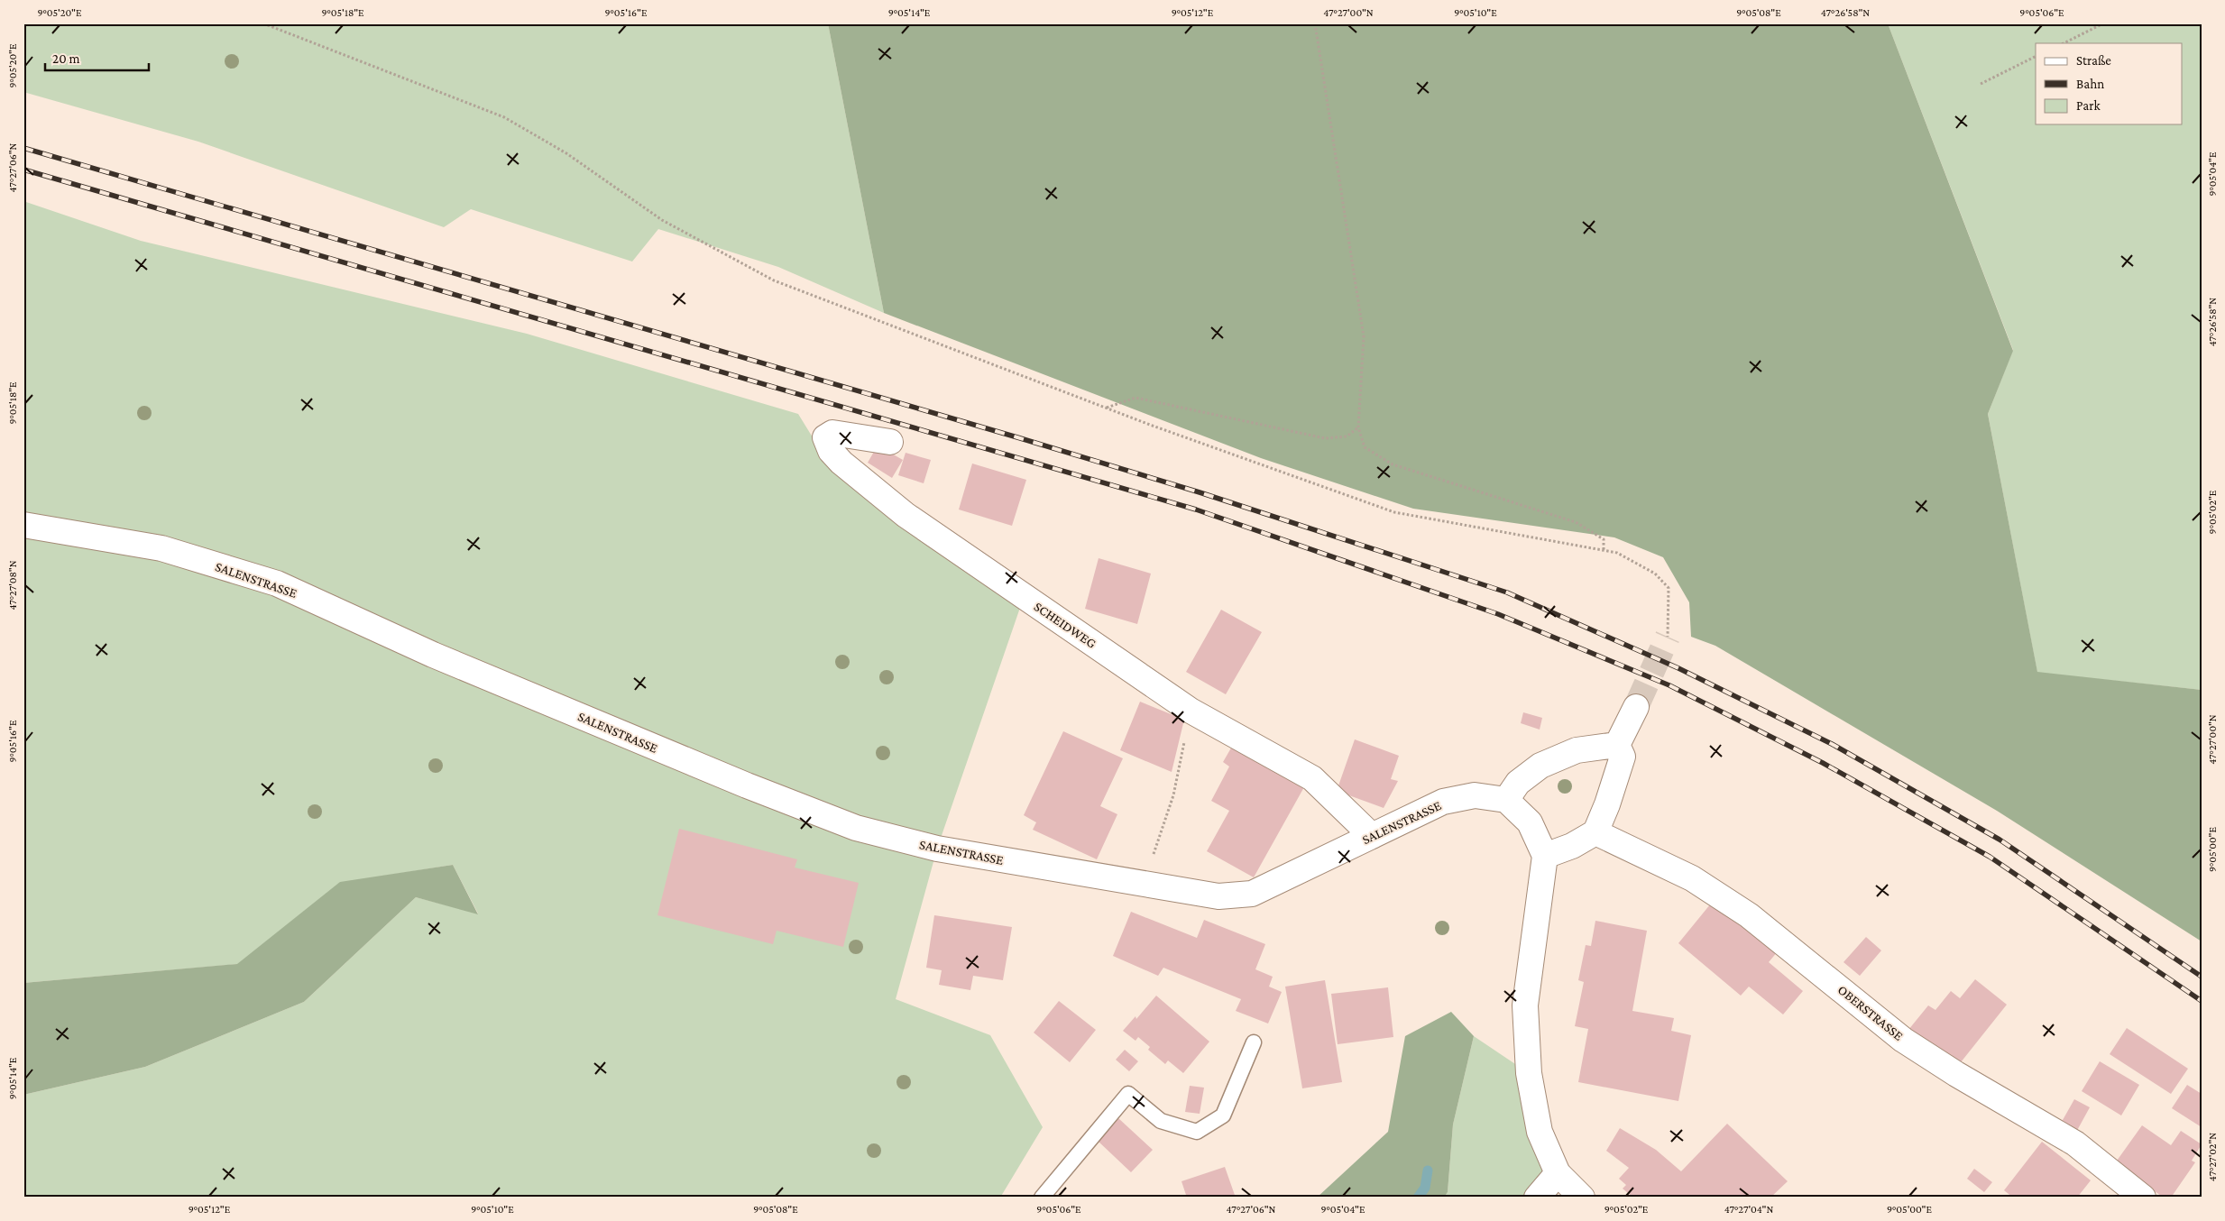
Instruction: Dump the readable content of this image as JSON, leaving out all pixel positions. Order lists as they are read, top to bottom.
{
  "streets": {
    "street": ["SALENSTRASSE", "SCHEIDWEG", "OBERSTRASSE"]
  },
  "crossings": [
    ["SALENSTRASSE", "SCHEIDWEG"]
  ],
  "legend": ["Straße", "Bahn", "Park"],
  "scale_bar": "20 m",
  "coordinates": [
    "9°05'20\"E",
    "9°05'18\"E",
    "9°05'16\"E",
    "9°05'14\"E",
    "9°05'12\"E",
    "47°27'00\"N",
    "9°05'10\"E",
    "9°05'08\"E",
    "47°26'58\"N",
    "9°05'06\"E",
    "47°27'06\"N",
    "9°05'04\"E",
    "9°05'02\"E",
    "47°27'08\"N",
    "9°05'00\"E",
    "47°27'02\"N",
    "47°27'04\"N"
  ]
}
